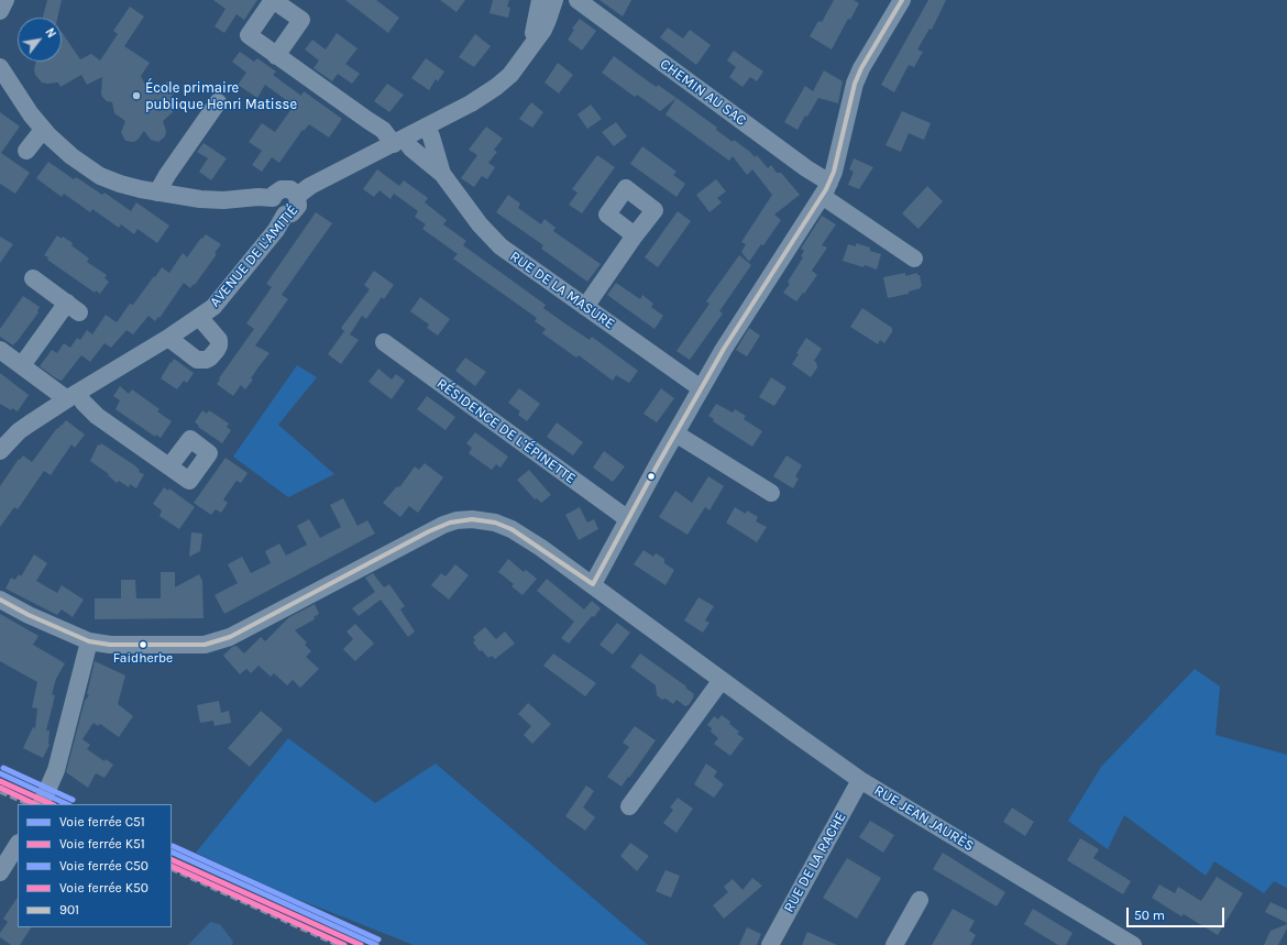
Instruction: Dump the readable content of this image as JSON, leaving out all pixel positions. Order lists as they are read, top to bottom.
{
  "streets": {
    "street": [
      "CHEMIN AU SAC",
      "AVENUE DE L'AMITIÉ",
      "RUE DE LA MASURE",
      "RÉSIDENCE DE L’ÉPINETTE",
      "RUE JEAN JAURÈS",
      "RUE DE LA RACHE"
    ]
  },
  "crossings": [
    ["AVENUE DE L'AMITIÉ", "RUE DE LA MASURE"],
    ["RUE JEAN JAURÈS", "RUE DE LA RACHE"]
  ],
  "places": ["École primaire publique Henri Matisse", "Faidherbe"],
  "lines": [
    "transit line 901",
    "rail line C50",
    "rail line C51",
    "rail line K51",
    "rail line K50"
  ],
  "legend": [
    "Voie ferrée C51",
    "Voie ferrée K51",
    "Voie ferrée C50",
    "Voie ferrée K50",
    "901"
  ],
  "scale_bar": "50 m",
  "north": "top right"
}
